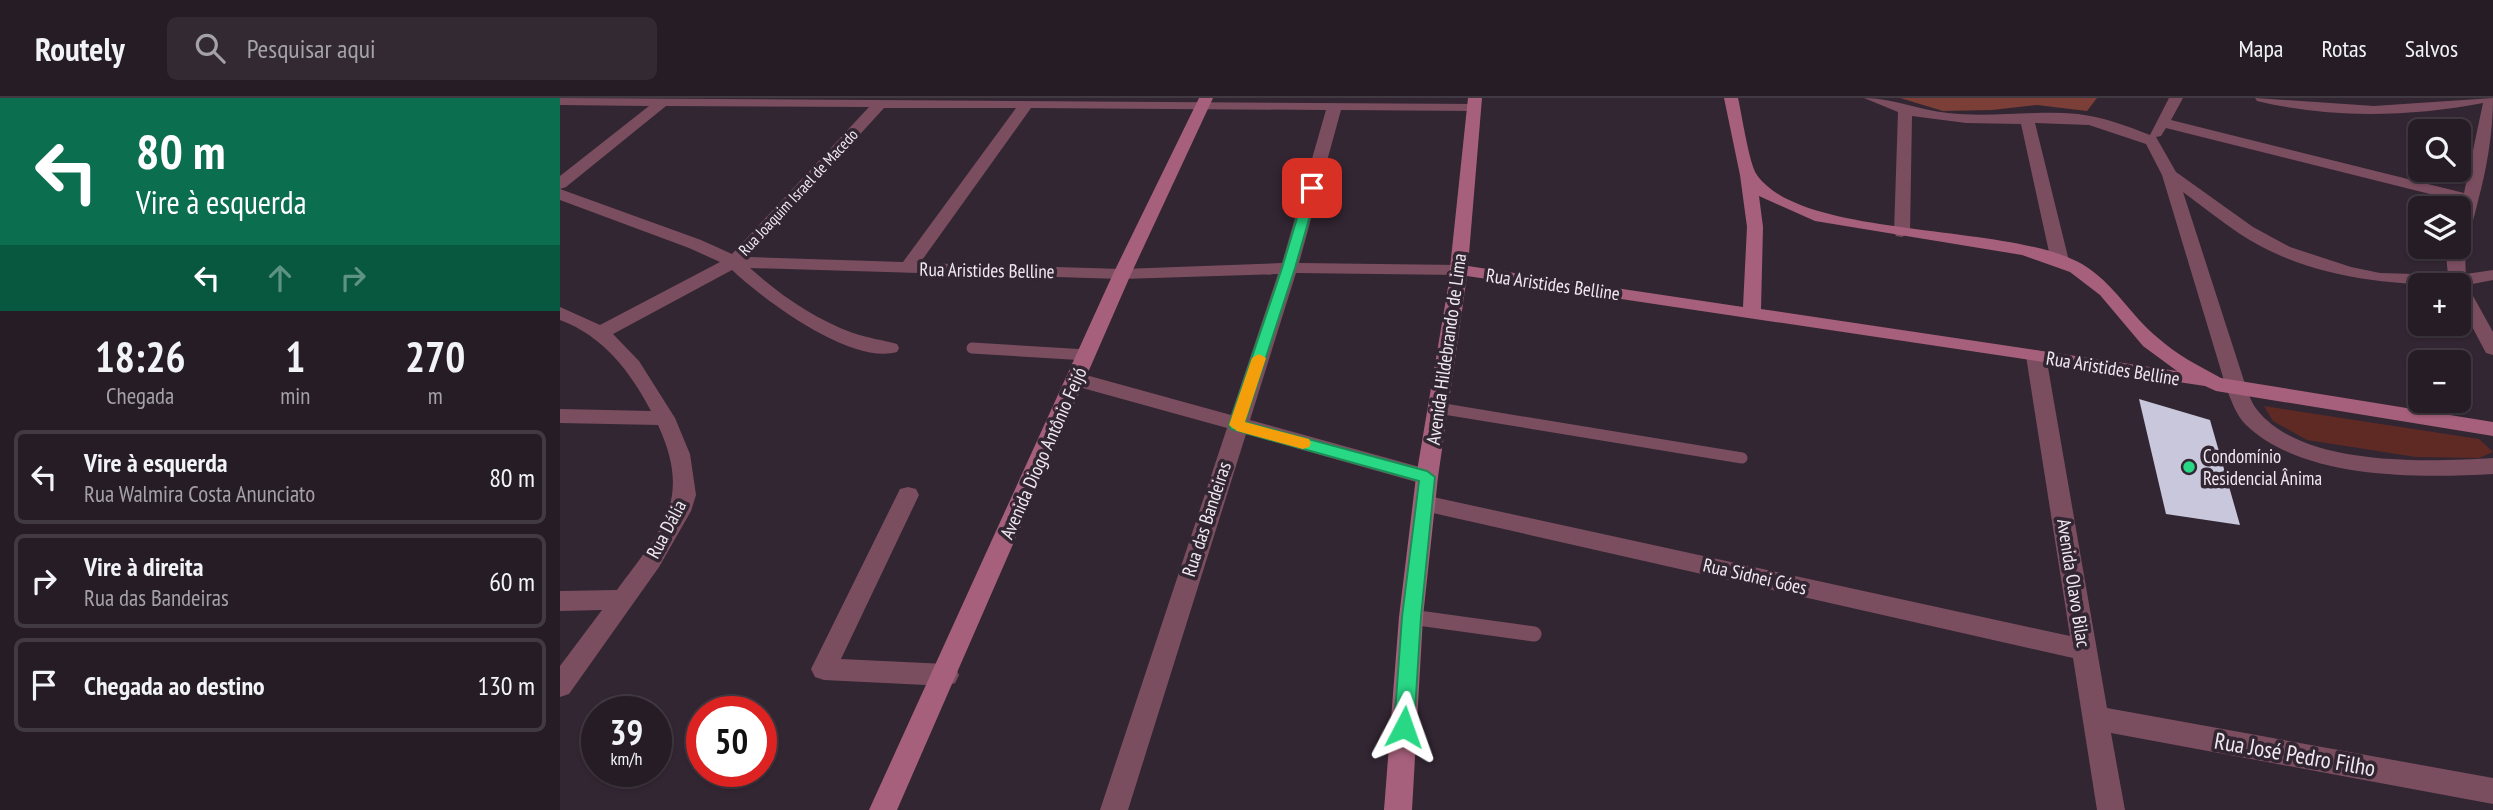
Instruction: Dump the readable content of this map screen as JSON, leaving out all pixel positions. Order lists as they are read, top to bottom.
{
  "streets": {
    "street": [
      "Rua Joaquim Israel de Macedo",
      "Rua Aristides Belline",
      "Avenida Hildebrando de Lima",
      "Avenida Diogo Antônio Feijó",
      "Rua das Bandeiras",
      "Rua Dália",
      "Rua Sidnei Góes",
      "Avenida Olavo Bilac",
      "Rua José Pedro Filho"
    ]
  },
  "crossings": [
    ["Rua Joaquim Israel de Macedo", "Rua Aristides Belline"],
    ["Rua Joaquim Israel de Macedo", "Rua Dália"],
    ["Rua Aristides Belline", "Avenida Hildebrando de Lima"],
    ["Rua Aristides Belline", "Avenida Diogo Antônio Feijó"],
    ["Rua Aristides Belline", "Rua das Bandeiras"],
    ["Rua Aristides Belline", "Avenida Olavo Bilac"],
    ["Avenida Hildebrando de Lima", "Rua Sidnei Góes"],
    ["Rua Sidnei Góes", "Avenida Olavo Bilac"],
    ["Avenida Olavo Bilac", "Rua José Pedro Filho"]
  ],
  "places": ["Condomínio Residencial Ânima"],
  "page": {
    "header": "Routely",
    "search": "Pesquisar aqui",
    "nav": ["Mapa", "Rotas", "Salvos"],
    "turn": ["80 m", "Vire à esquerda"],
    "map_buttons": ["+", "−"],
    "eta": [
      "18:26",
      "Chegada",
      "1",
      "min",
      "270",
      "m"
    ],
    "list": [
      {
        "name": "Vire à esquerda",
        "note": "Rua Walmira Costa Anunciato",
        "value": "80 m"
      },
      {
        "name": "Vire à direita",
        "note": "Rua das Bandeiras",
        "value": "60 m"
      },
      {
        "name": "Chegada ao destino",
        "value": "130 m"
      }
    ],
    "speed": "39 km/h",
    "limit": "50"
  }
}
